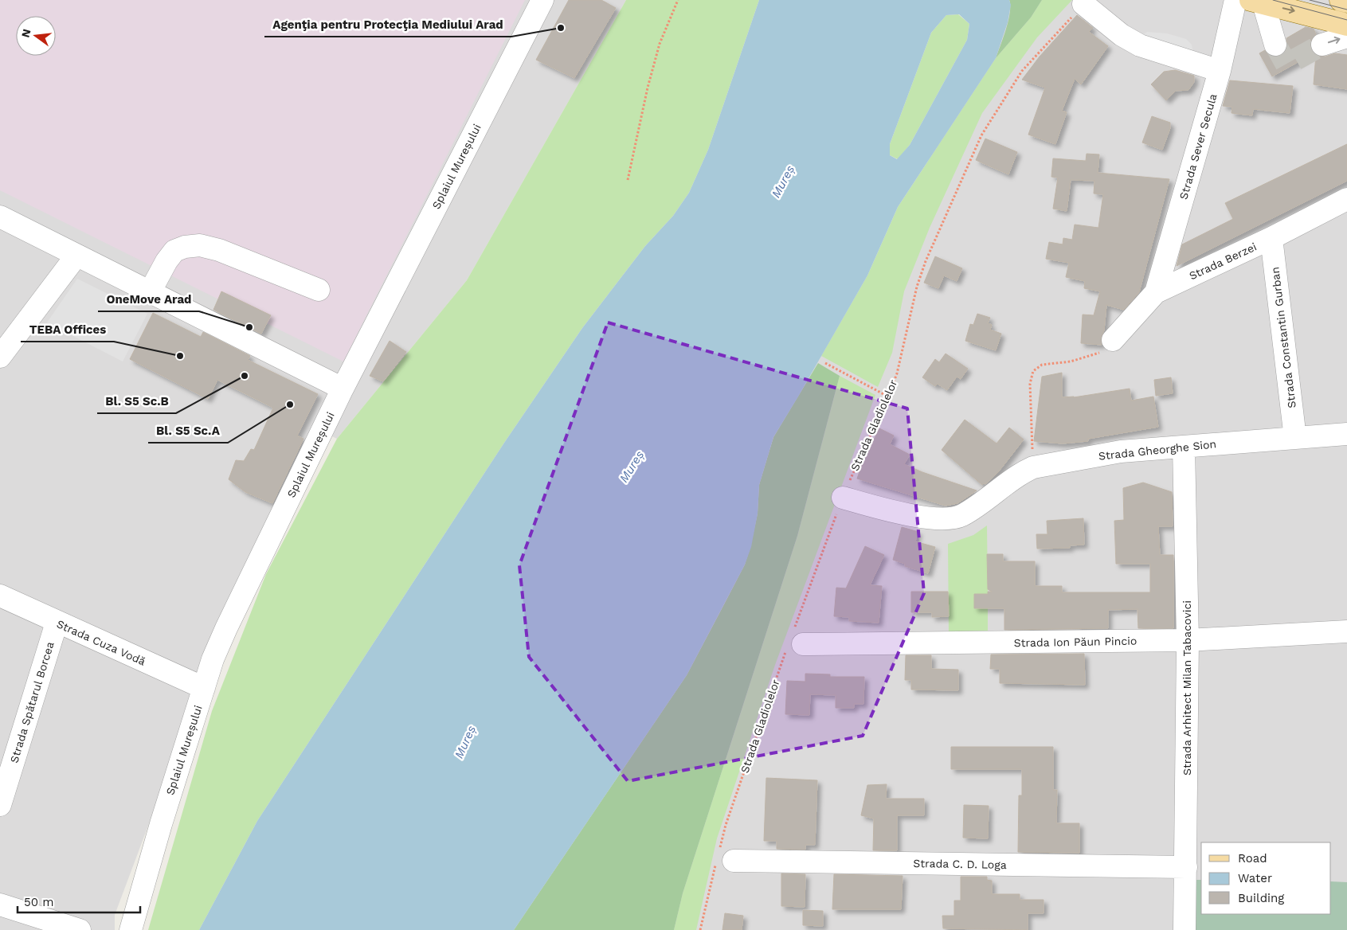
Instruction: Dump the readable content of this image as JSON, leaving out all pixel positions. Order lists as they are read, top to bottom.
{
  "streets": {
    "street": [
      "Strada Sever Secula",
      "Splaiul Mureșului",
      "Strada Berzei",
      "Strada Constantin Gurban",
      "Strada Gheorghe Sion",
      "Strada Ion Păun Pincio",
      "Strada Cuza Vodă",
      "Strada Arhitect Milan Tabacovici",
      "Strada Spătarul Borcea",
      "Strada C. D. Loga"
    ],
    "path": ["Strada Gladiolelor"]
  },
  "crossings": [
    ["Strada Sever Secula", "Strada Berzei"],
    ["Splaiul Mureșului", "Strada Cuza Vodă"],
    ["Strada Berzei", "Strada Constantin Gurban"],
    ["Strada Constantin Gurban", "Strada Gheorghe Sion"],
    ["Strada Gladiolelor", "Strada Gheorghe Sion"],
    ["Strada Gladiolelor", "Strada Ion Păun Pincio"],
    ["Strada Gladiolelor", "Strada C. D. Loga"],
    ["Strada Gheorghe Sion", "Strada Arhitect Milan Tabacovici"],
    ["Strada Ion Păun Pincio", "Strada Arhitect Milan Tabacovici"],
    ["Strada Cuza Vodă", "Strada Spătarul Borcea"],
    ["Strada Arhitect Milan Tabacovici", "Strada C. D. Loga"]
  ],
  "water": ["Mureș"],
  "places": [
    "Agenţia pentru Protecţia Mediului Arad",
    "OneMove Arad",
    "TEBA Offices",
    "Bl. S5 Sc.B",
    "Bl. S5 Sc.A"
  ],
  "legend": ["Road", "Water", "Building"],
  "scale_bar": "50 m",
  "north": "left"
}
